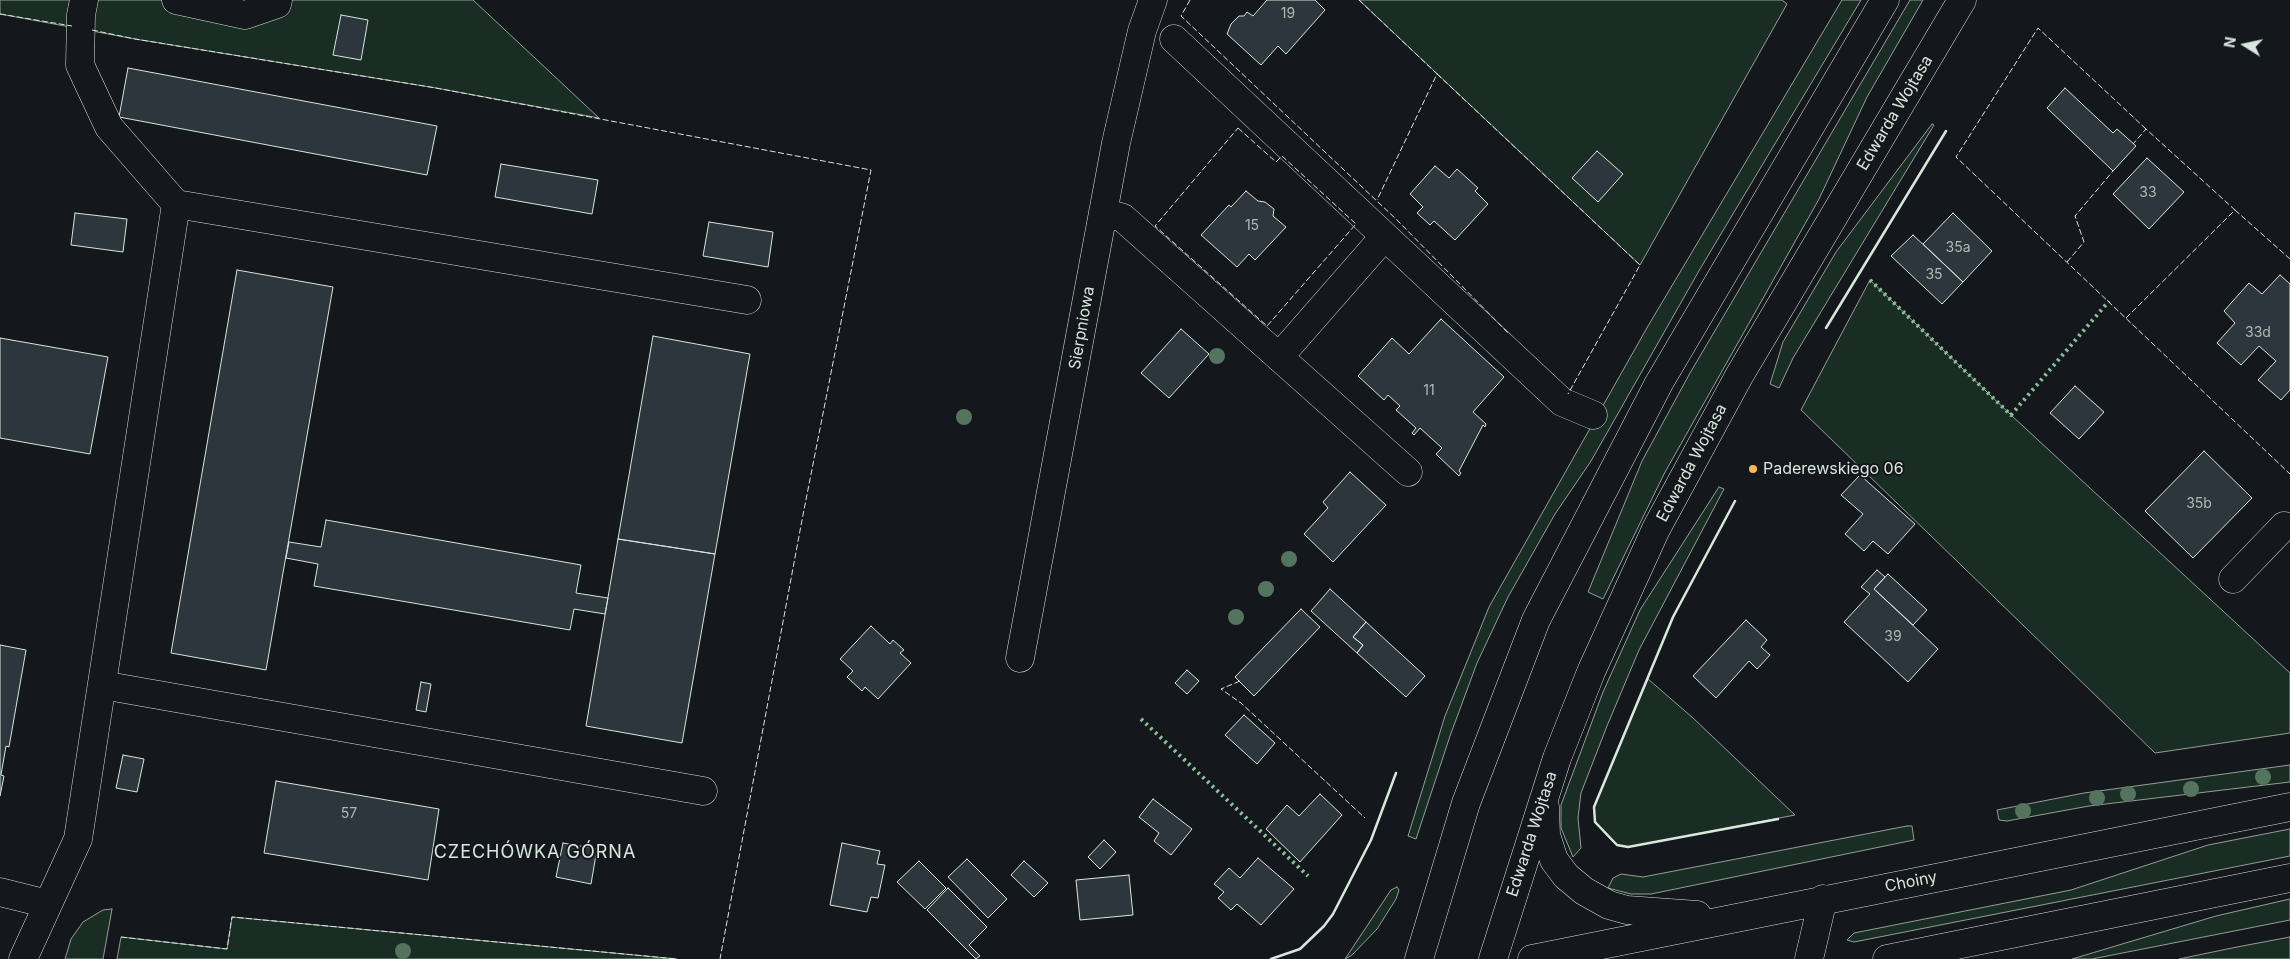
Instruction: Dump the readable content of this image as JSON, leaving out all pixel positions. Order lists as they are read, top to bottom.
{
  "streets": {
    "street": ["Edwarda Wojtasa", "Sierpniowa", "Choiny"]
  },
  "districts": ["CZECHÓWKA GÓRNA"],
  "places": ["Paderewskiego 06"],
  "house_numbers": [
    "19",
    "33",
    "15",
    "35a",
    "35",
    "33d",
    "11",
    "35b",
    "39",
    "57"
  ],
  "north": "left"
}
